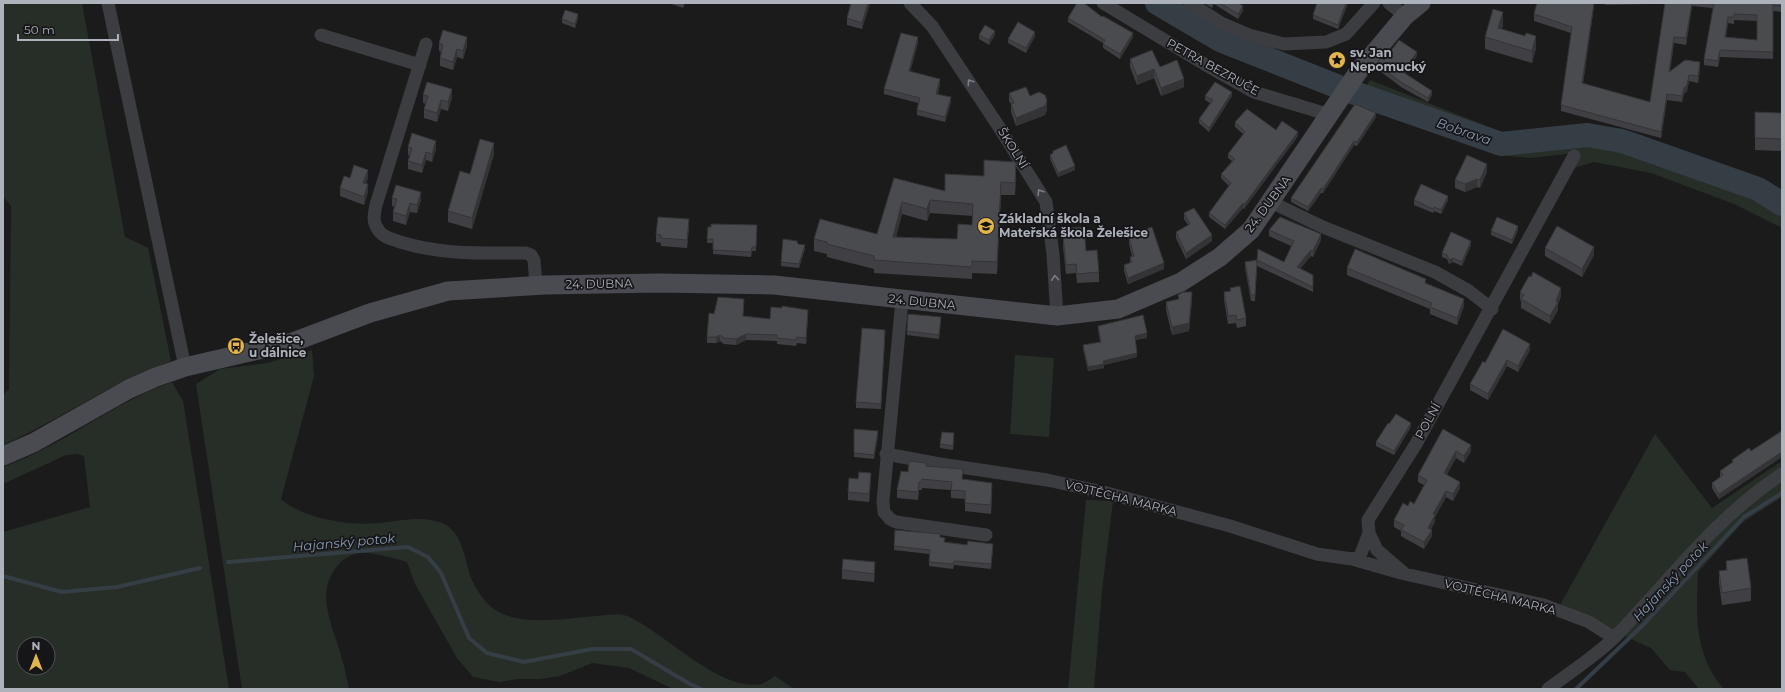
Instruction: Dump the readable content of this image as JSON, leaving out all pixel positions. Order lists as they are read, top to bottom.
{
  "streets": {
    "main road": ["24. DUBNA"],
    "street": [
      "PETRA BEZRUČE",
      "ŠKOLNÍ",
      "POLNÍ",
      "VOJTĚCHA MARKA"
    ]
  },
  "crossings": [
    ["PETRA BEZRUČE", "24. DUBNA"],
    ["ŠKOLNÍ", "24. DUBNA"],
    ["POLNÍ", "VOJTĚCHA MARKA"]
  ],
  "one_way": ["ŠKOLNÍ"],
  "water": ["Bobrava", "Hajanský potok"],
  "places": {
    "place": ["sv. Jan Nepomucký"],
    "school or university": ["Základní škola a Mateřská škola Želešice"],
    "bus stop": ["Želešice, u dálnice"]
  },
  "scale_bar": "50 m",
  "north": "top"
}
